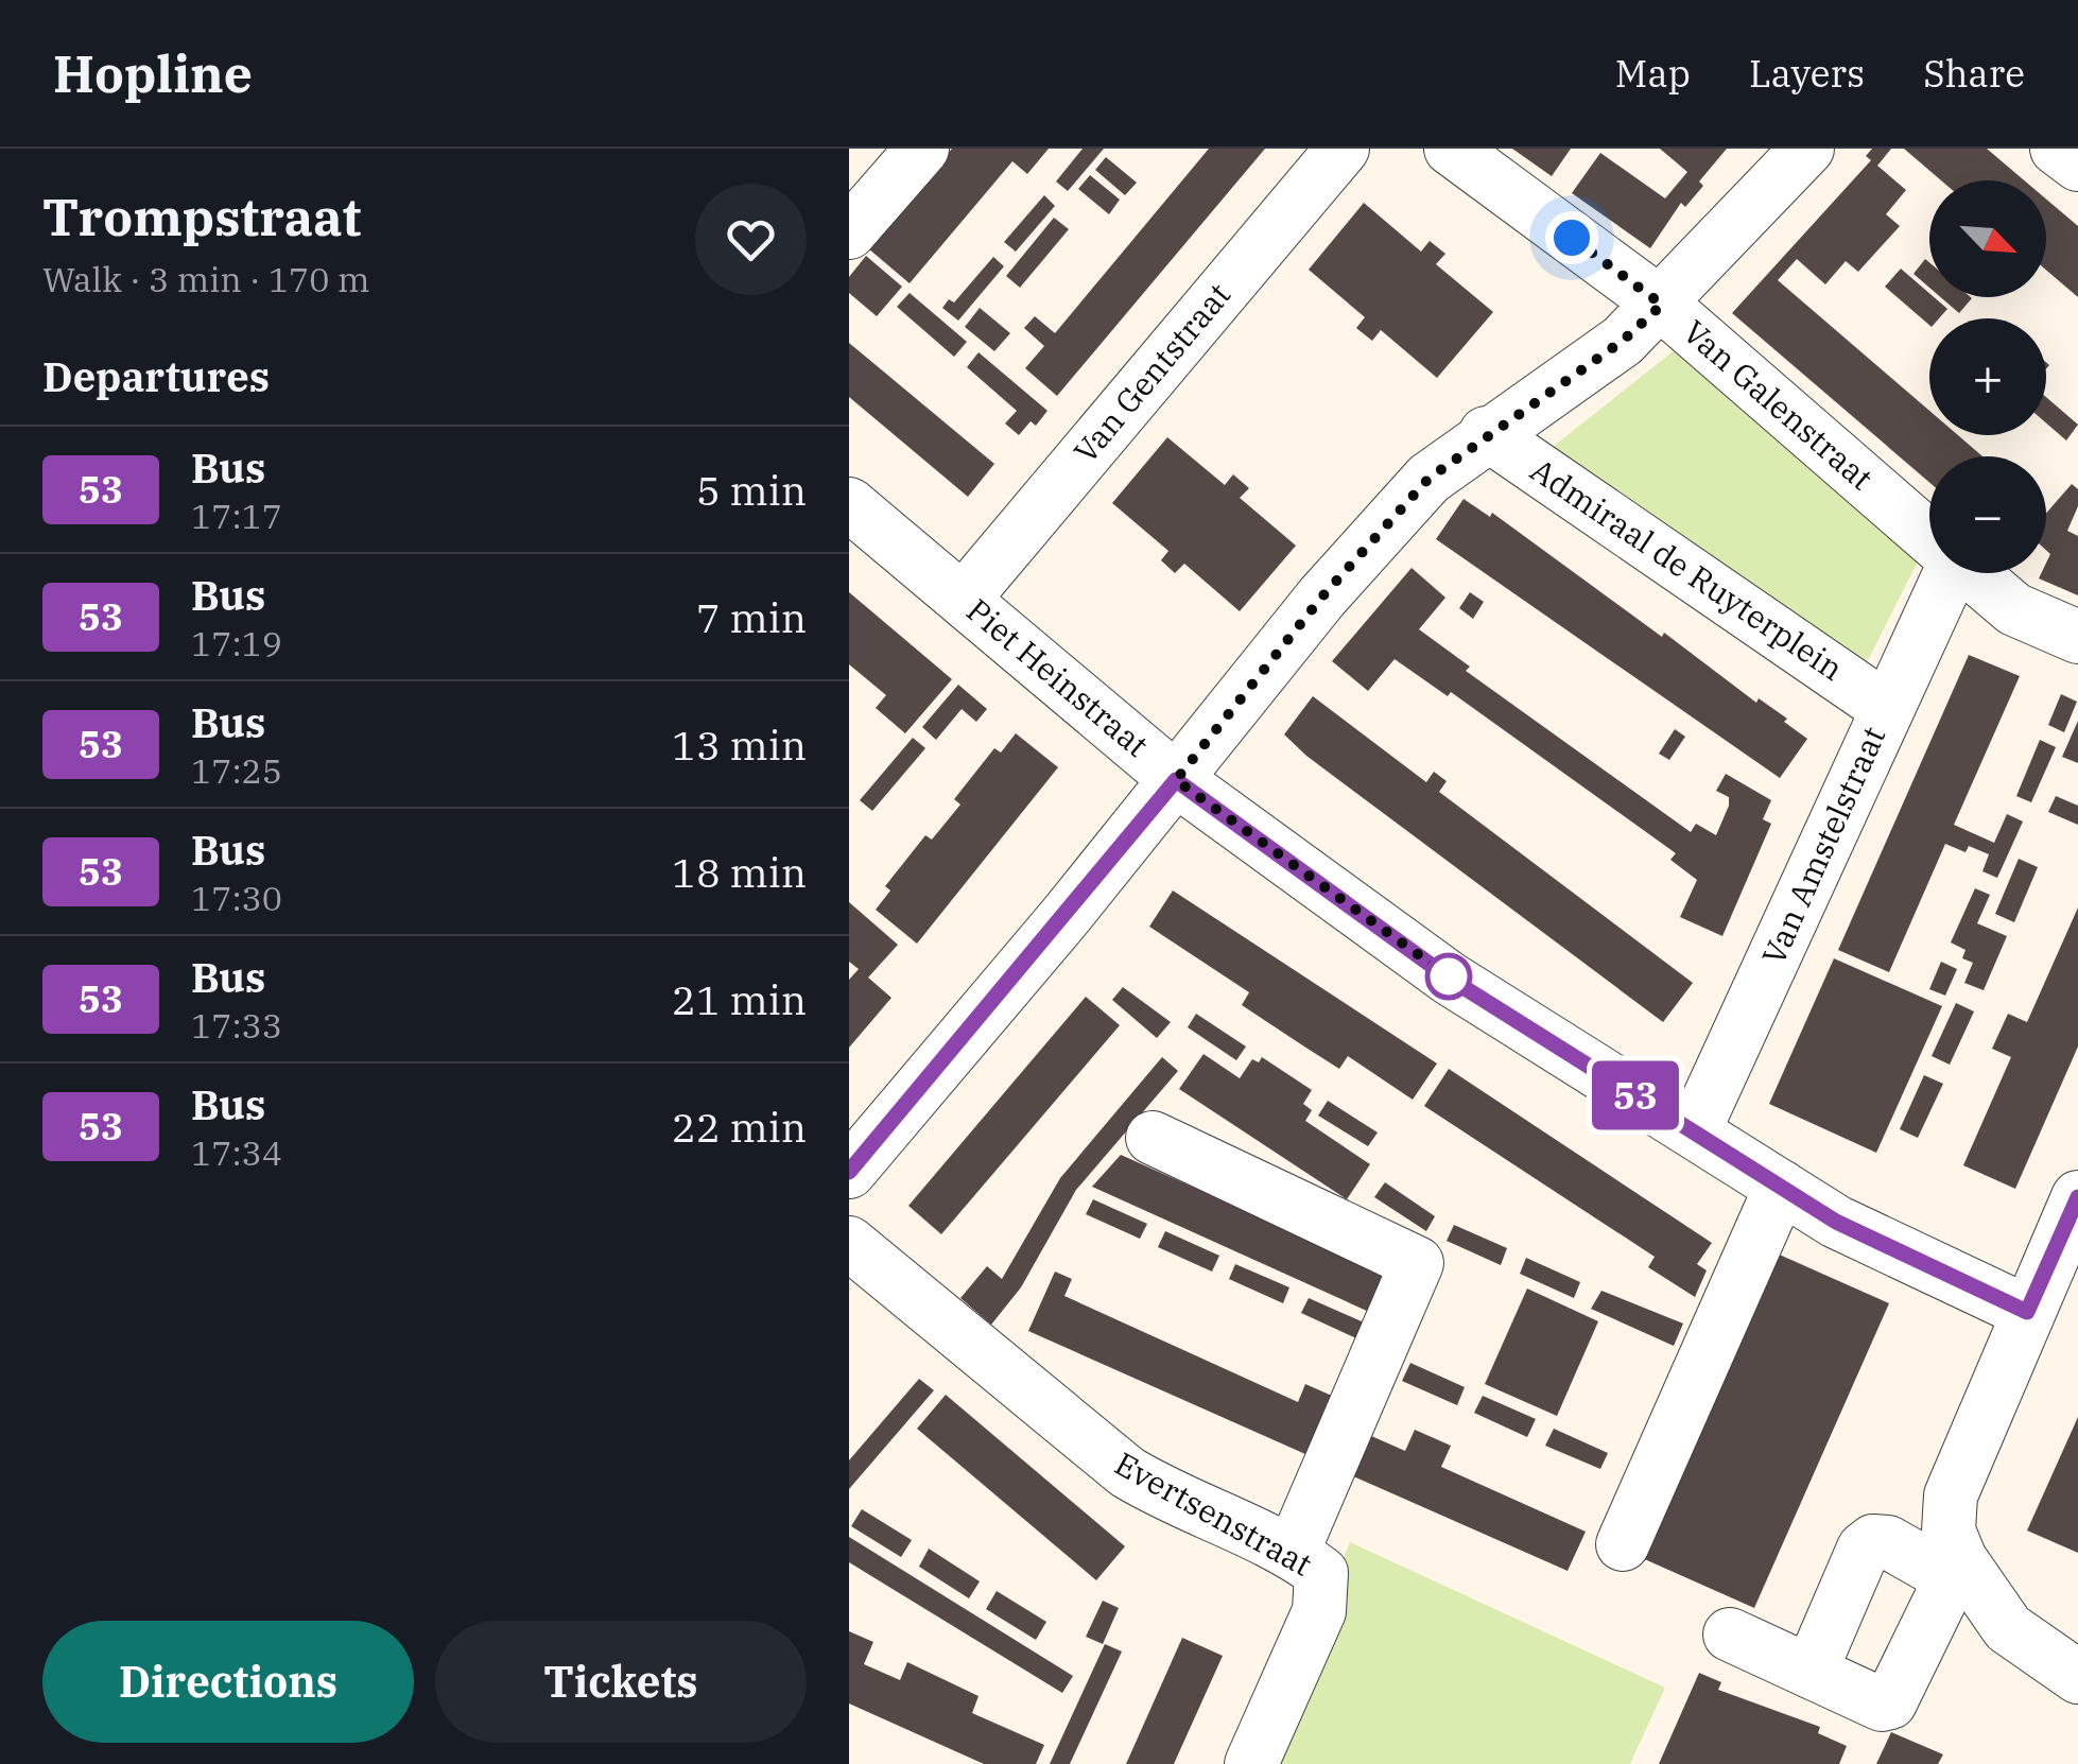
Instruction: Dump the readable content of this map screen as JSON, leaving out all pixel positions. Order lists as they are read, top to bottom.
{
  "streets": {
    "street": [
      "Van Gentstraat",
      "Van Galenstraat",
      "Admiraal de Ruyterplein",
      "Piet Heinstraat",
      "Van Amstelstraat",
      "Evertsenstraat"
    ]
  },
  "crossings": [
    ["Van Gentstraat", "Piet Heinstraat"],
    ["Admiraal de Ruyterplein", "Van Amstelstraat"],
    ["Piet Heinstraat", "Van Amstelstraat"]
  ],
  "lines": ["bus line 53"],
  "north": "bottom right",
  "page": {
    "header": "Hopline",
    "nav": ["Map", "Layers", "Share"],
    "heading": [
      ["Trompstraat", "Walk · 3 min · 170 m"],
      "Departures"
    ],
    "on_map": "53",
    "map_buttons": ["+", "−"],
    "list": [
      {
        "mark": "53",
        "name": "Bus",
        "note": "17:17",
        "value": "5 min"
      },
      {
        "mark": "53",
        "name": "Bus",
        "note": "17:19",
        "value": "7 min"
      },
      {
        "mark": "53",
        "name": "Bus",
        "note": "17:25",
        "value": "13 min"
      },
      {
        "mark": "53",
        "name": "Bus",
        "note": "17:30",
        "value": "18 min"
      },
      {
        "mark": "53",
        "name": "Bus",
        "note": "17:33",
        "value": "21 min"
      },
      {
        "mark": "53",
        "name": "Bus",
        "note": "17:34",
        "value": "22 min"
      }
    ],
    "buttons": ["Directions", "Tickets"]
  }
}
